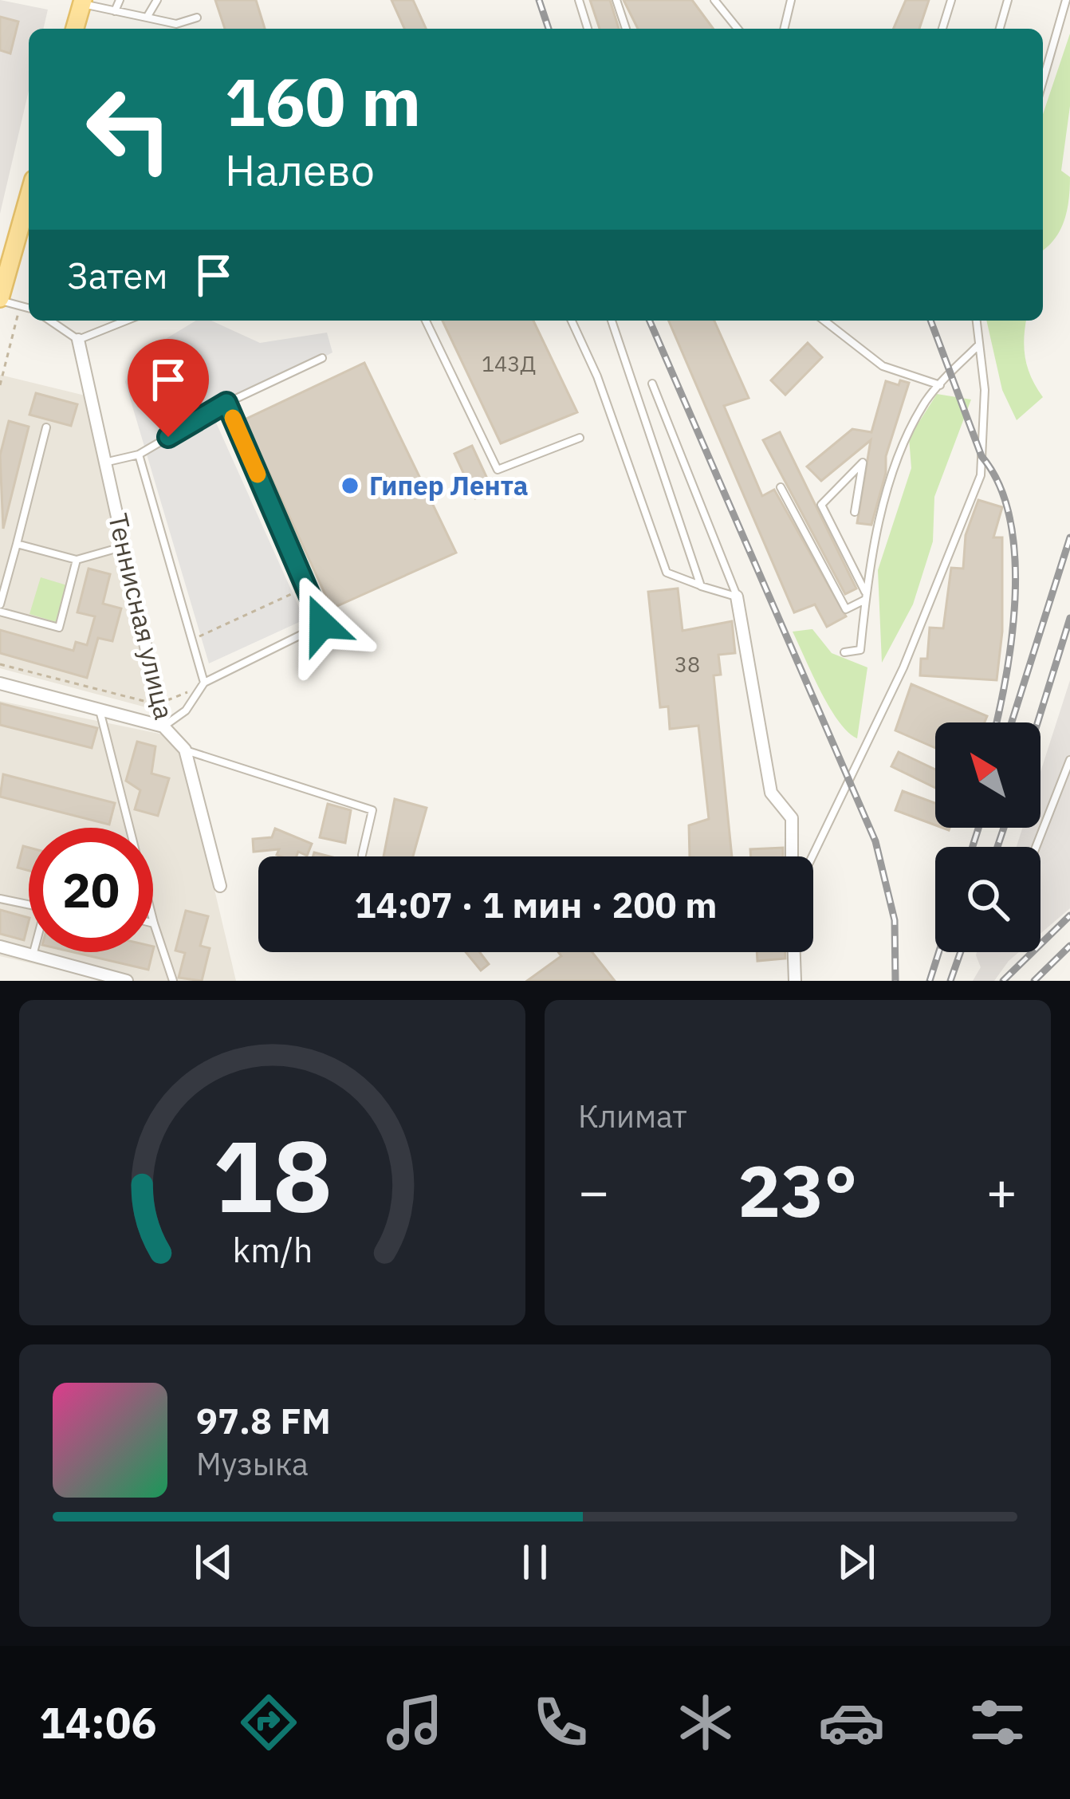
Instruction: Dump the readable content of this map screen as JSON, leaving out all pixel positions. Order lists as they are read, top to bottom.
{
  "streets": {
    "street": ["Теннисная улица"]
  },
  "places": ["Гипер Лента"],
  "house_numbers": ["143Д", "38"],
  "north": "top left",
  "page": {
    "turn": ["160 m", "Налево"],
    "then": "Затем",
    "limit": "20",
    "trip": "14:07 · 1 мин · 200 m",
    "tile": "Климат",
    "heat": ["−", "23°", "+"],
    "song": ["97.8 FM", "Музыка"],
    "tabs": "14:06",
    "gauge": ["18", "km/h"]
  }
}
